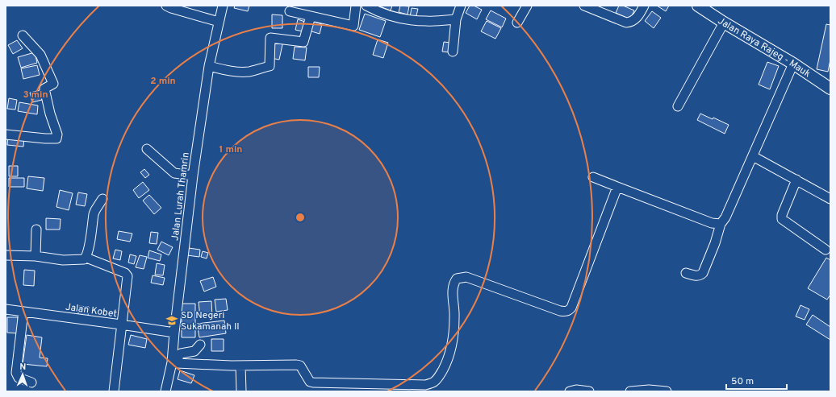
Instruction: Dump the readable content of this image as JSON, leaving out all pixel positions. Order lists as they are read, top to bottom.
{
  "streets": {
    "main road": ["Jalan Raya Rajeg - Mauk"],
    "street": ["Jalan Lurah Thamrin", "Jalan Kobet"]
  },
  "crossings": [
    ["Jalan Lurah Thamrin", "Jalan Kobet"]
  ],
  "places": {
    "school or university": ["SD Negeri Sukamanah II"]
  },
  "scale_bar": "50 m",
  "north": "top",
  "rings": ["2 min", "3 min", "1 min"]
}
